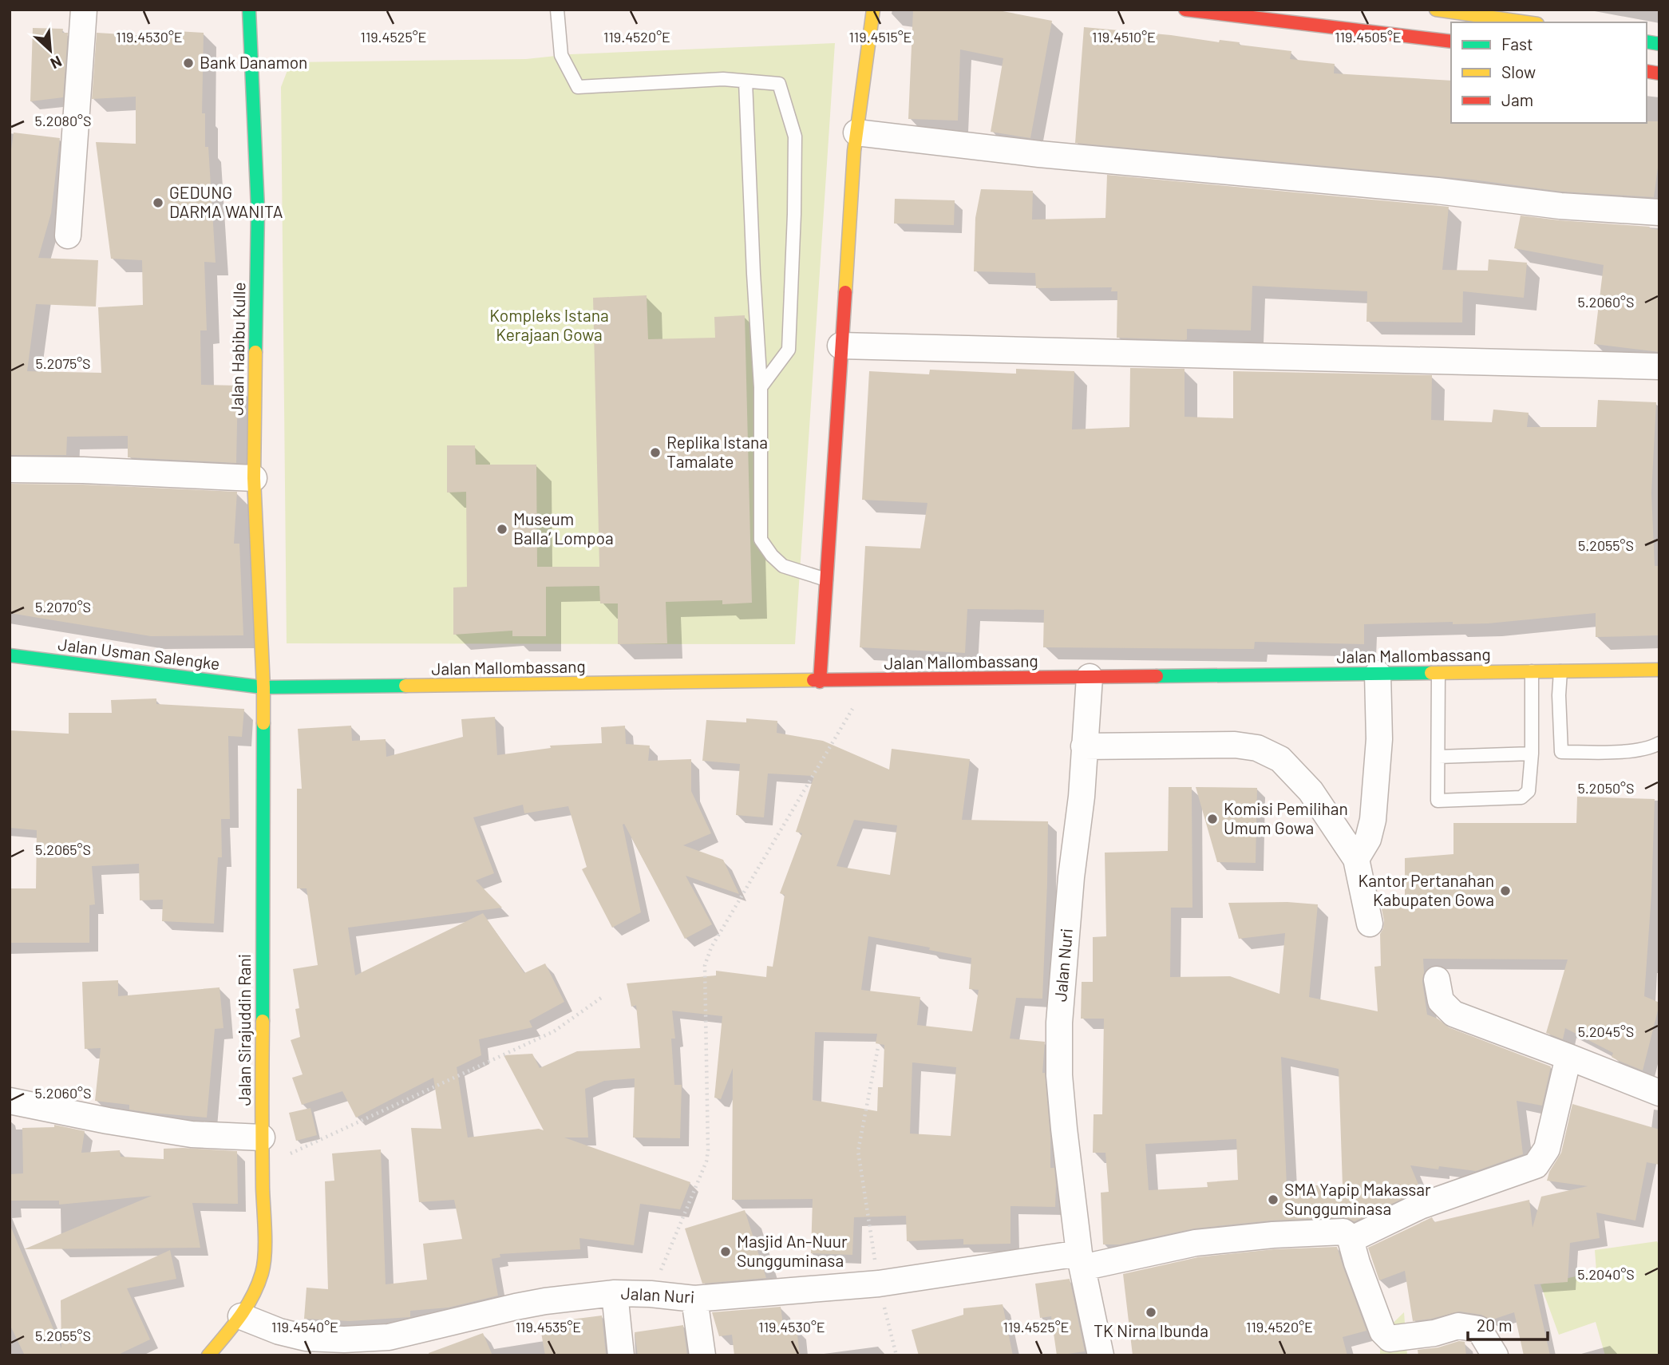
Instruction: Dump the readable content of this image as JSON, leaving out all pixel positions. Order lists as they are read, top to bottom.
{
  "streets": {
    "main road": [
      "Jalan Habibu Kulle",
      "Jalan Usman Salengke",
      "Jalan Mallombassang",
      "Jalan Sirajuddin Rani"
    ],
    "street": ["Jalan Nuri"]
  },
  "crossings": [
    ["Jalan Habibu Kulle", "Jalan Usman Salengke"],
    ["Jalan Habibu Kulle", "Jalan Mallombassang"],
    ["Jalan Habibu Kulle", "Jalan Sirajuddin Rani"],
    ["Jalan Usman Salengke", "Jalan Mallombassang"],
    ["Jalan Usman Salengke", "Jalan Sirajuddin Rani"],
    ["Jalan Mallombassang", "Jalan Nuri"],
    ["Jalan Mallombassang", "Jalan Sirajuddin Rani"],
    ["Jalan Nuri", "Jalan Sirajuddin Rani"]
  ],
  "parks": ["Kompleks Istana Kerajaan Gowa"],
  "places": [
    "Bank Danamon",
    "GEDUNG DARMA WANITA",
    "Replika Istana Tamalate",
    "Museum Ballaʼ Lompoa",
    "Komisi Pemilihan Umum Gowa",
    "Kantor Pertanahan Kabupaten Gowa",
    "SMA Yapip Makassar Sungguminasa",
    "Masjid An-Nuur Sungguminasa",
    "TK Nirna Ibunda"
  ],
  "legend": ["Fast", "Slow", "Jam"],
  "scale_bar": "20 m",
  "north": "bottom right",
  "coordinates": [
    "119.4530°E",
    "119.4525°E",
    "119.4520°E",
    "119.4515°E",
    "119.4510°E",
    "119.4505°E",
    "5.2080°S",
    "5.2060°S",
    "5.2075°S",
    "5.2055°S",
    "5.2070°S",
    "5.2050°S",
    "5.2065°S",
    "5.2045°S",
    "5.2040°S",
    "119.4540°E",
    "119.4535°E"
  ]
}
